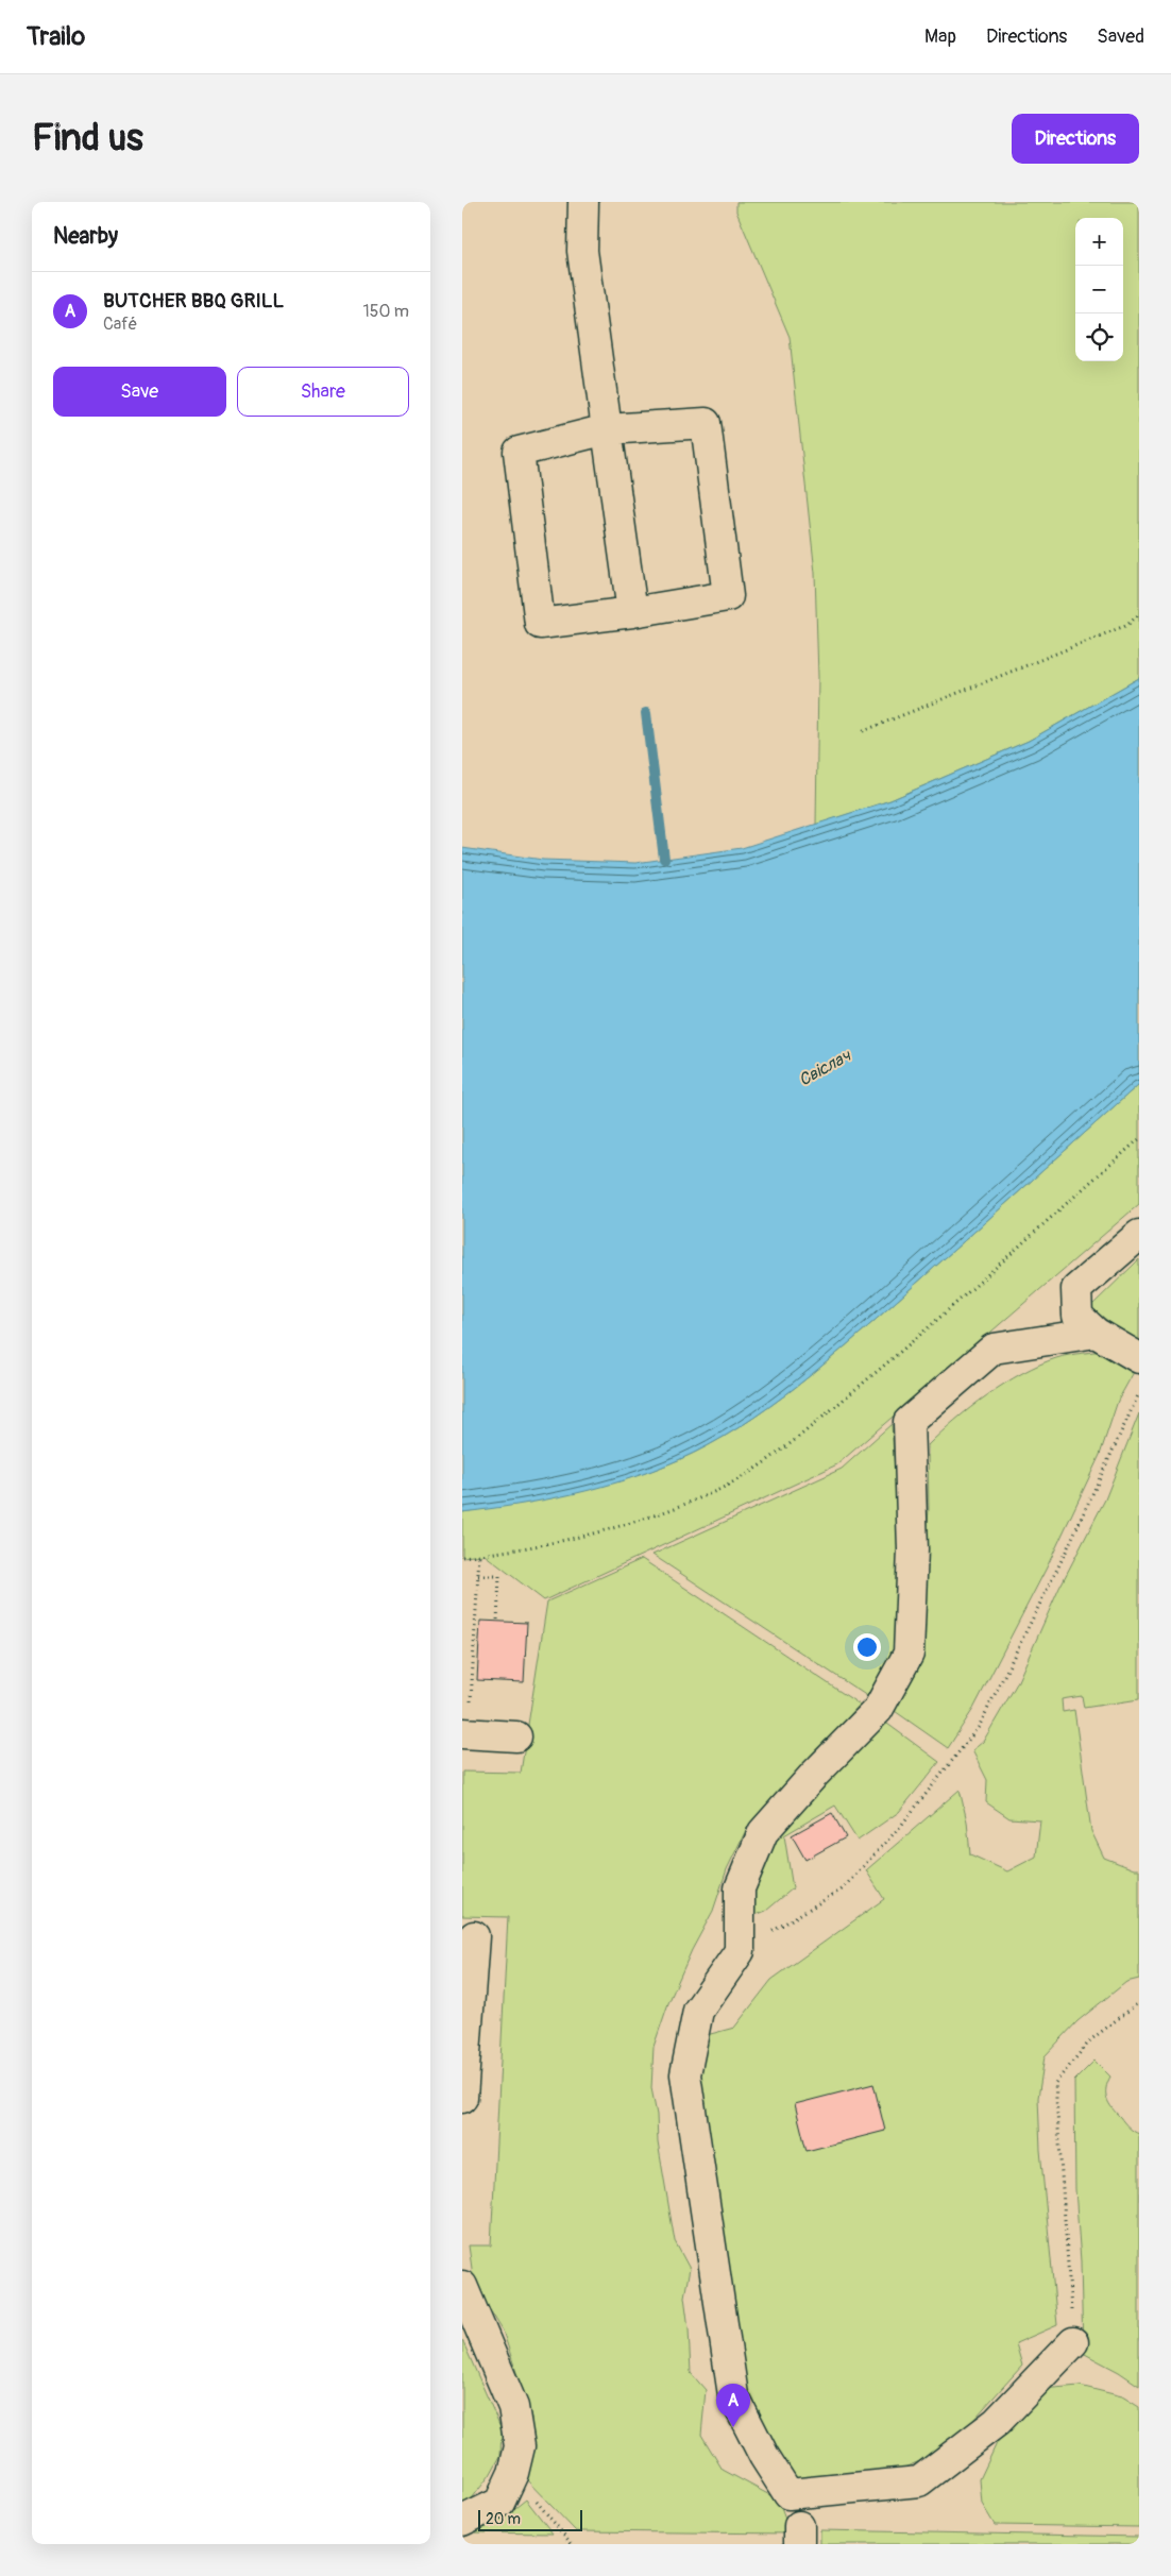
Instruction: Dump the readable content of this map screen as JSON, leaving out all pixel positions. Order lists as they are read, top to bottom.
{
  "water": ["Свіслач"],
  "scale_bar": "20 m",
  "page": {
    "header": "Trailo",
    "nav": ["Map", "Directions", "Saved"],
    "buttons": [
      "Directions",
      ["Save", "Share"]
    ],
    "title": "Find us",
    "heading": "Nearby",
    "map_buttons": ["+", "−"],
    "list": [
      {
        "mark": "A",
        "name": "BUTCHER BBQ GRILL",
        "note": "Café",
        "value": "150 m"
      }
    ],
    "pins": "A",
    "scale": "20 m"
  }
}
